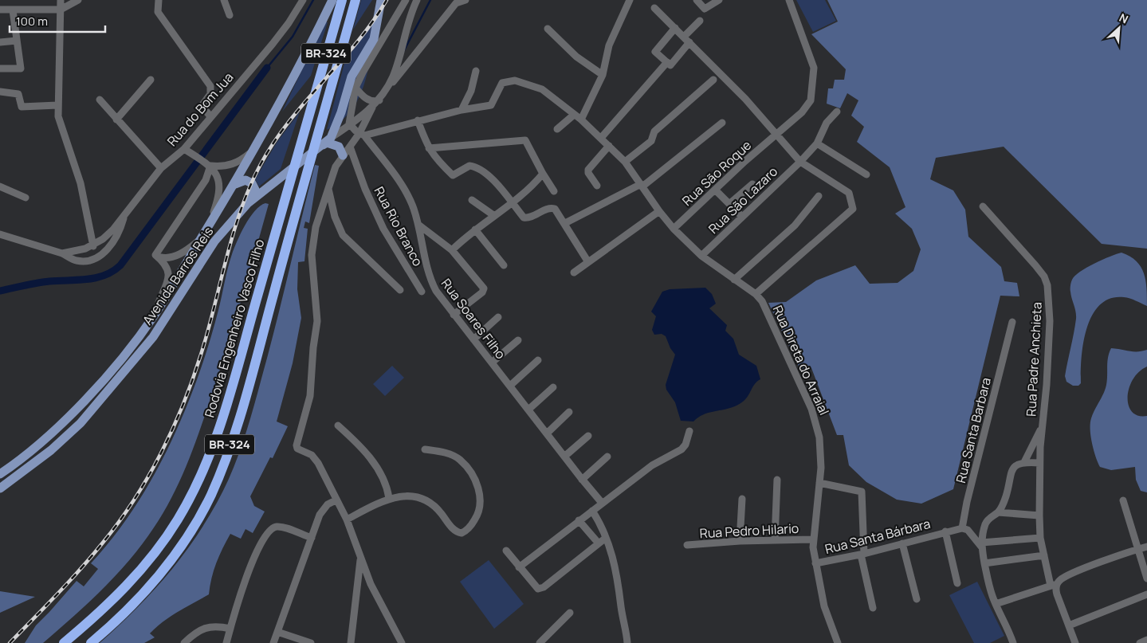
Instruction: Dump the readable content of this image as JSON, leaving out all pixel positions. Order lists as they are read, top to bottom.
{
  "streets": {
    "highway": ["BR-324", "Rodovia Engenheiro Vasco Filho"],
    "main road": ["Avenida Barros Reis"],
    "street": [
      "Rua do Bom Jua",
      "Rua São Roque",
      "Rua São Lazaro",
      "Rua Rio Branco",
      "Rua Soares Filho",
      "Rua Padre Anchieta",
      "Rua Direta do Arraial",
      "Rua Santa Barbara",
      "Rua Pedro Hilario",
      "Rua Santa Bárbara"
    ]
  },
  "crossings": [
    ["Rua São Roque", "Rua Direta do Arraial"],
    ["Rua São Lazaro", "Rua Direta do Arraial"],
    ["Rua Soares Filho", "Rua Direta do Arraial"],
    ["Rua Direta do Arraial", "Rua Pedro Hilario"],
    ["Rua Direta do Arraial", "Rua Santa Bárbara"]
  ],
  "scale_bar": "100 m",
  "north": "top right"
}
